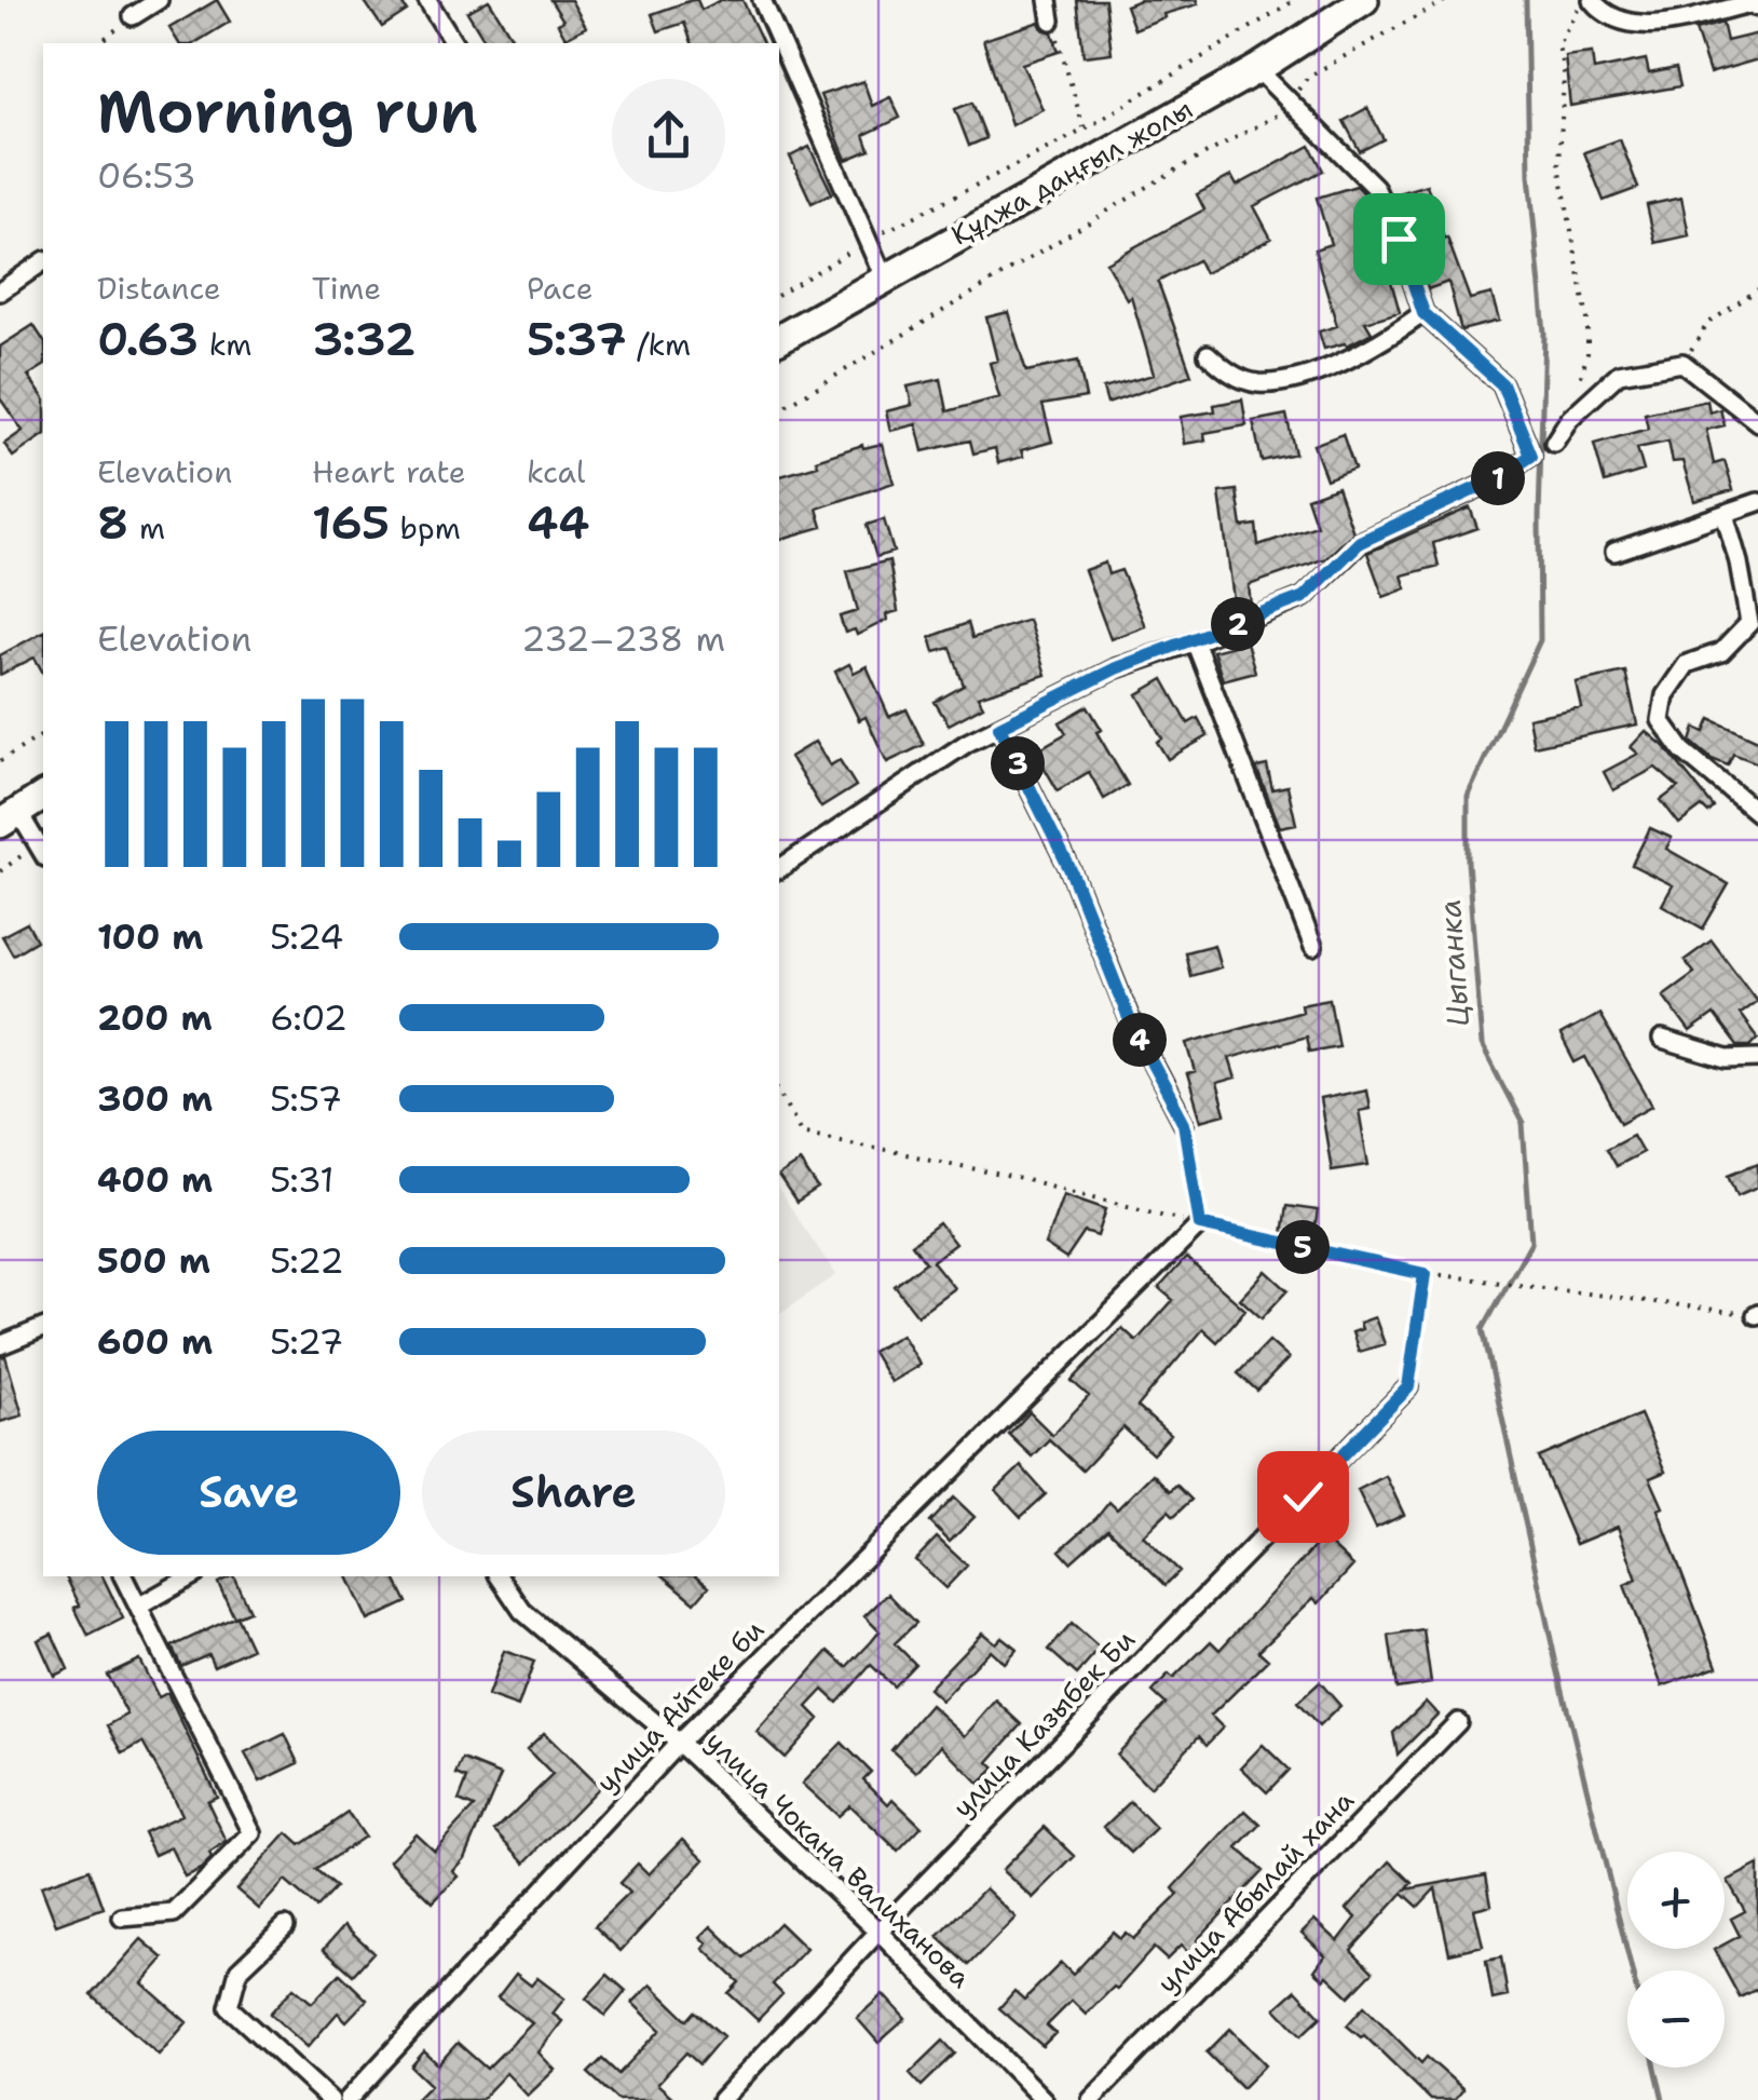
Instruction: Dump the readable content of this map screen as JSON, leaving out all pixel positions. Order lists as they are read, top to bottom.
{
  "streets": {
    "main road": ["Құлжа даңғыл жолы"],
    "street": [
      "улица Айтеке би",
      "улица Казыбек Би",
      "улица Чокана Валиханова",
      "улица Абылай хана"
    ]
  },
  "crossings": [
    ["улица Айтеке би", "улица Чокана Валиханова"],
    ["улица Казыбек Би", "улица Чокана Валиханова"]
  ],
  "water": ["Цыганка"],
  "page": {
    "heading": ["Morning run", "06:53"],
    "stats": [
      ["Distance", "0.63 km"],
      ["Time", "3:32"],
      ["Pace", "5:37 /km"],
      ["Elevation", "8 m"],
      ["Heart rate", "165 bpm"],
      ["kcal", "44"]
    ],
    "pins": [
      "1",
      "2",
      "3",
      "4",
      "5"
    ],
    "chart": ["Elevation", "232–238 m"],
    "list": [
      {
        "name": "100 m",
        "note": "5:24"
      },
      {
        "name": "200 m",
        "note": "6:02"
      },
      {
        "name": "300 m",
        "note": "5:57"
      },
      {
        "name": "400 m",
        "note": "5:31"
      },
      {
        "name": "500 m",
        "note": "5:22"
      },
      {
        "name": "600 m",
        "note": "5:27"
      }
    ],
    "buttons": ["Save", "Share"],
    "map_buttons": ["+", "−"]
  }
}
